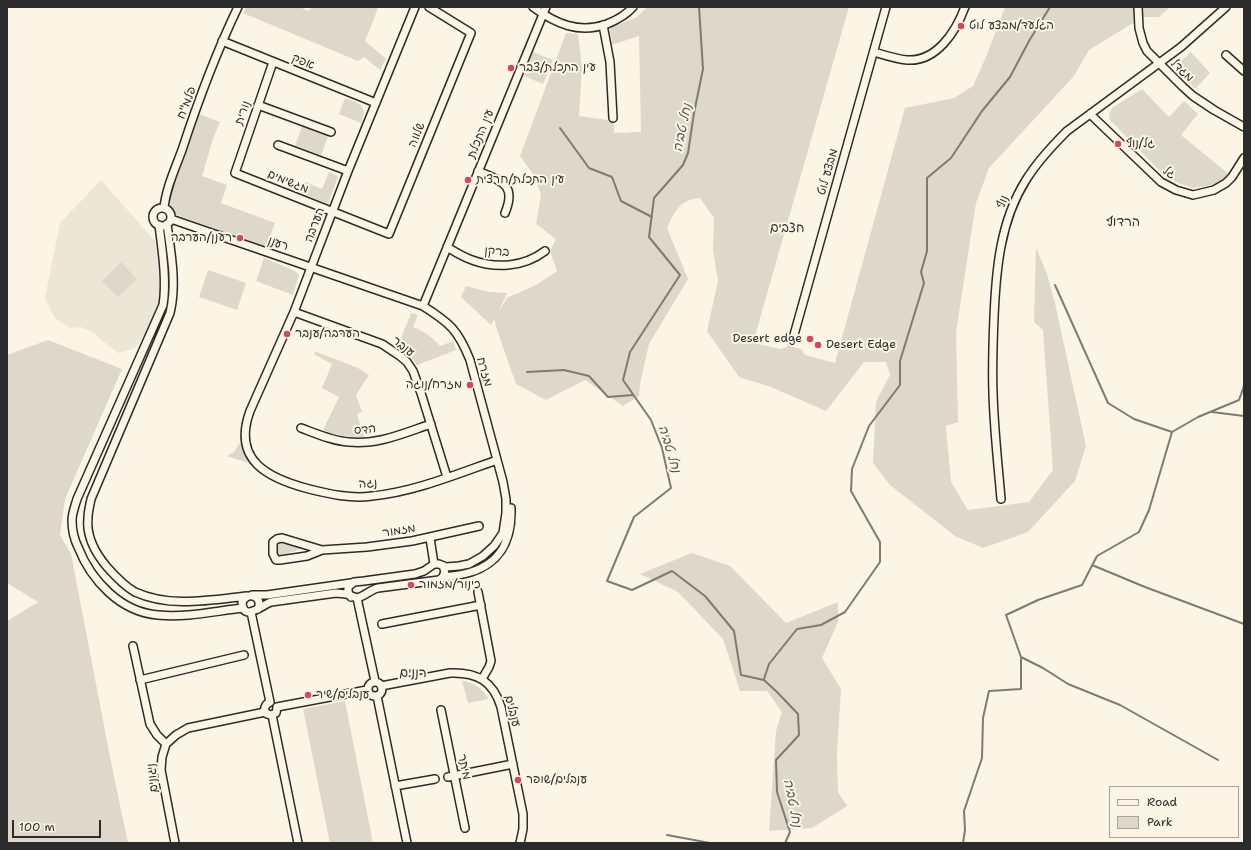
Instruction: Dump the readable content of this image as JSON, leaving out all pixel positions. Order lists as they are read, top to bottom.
{
  "streets": {
    "street": [
      "אפק",
      "מגדל",
      "פלמ\"ח",
      "נורית",
      "עין התכלת",
      "שלווה",
      "מבצע לוט",
      "גל",
      "מגשימים",
      "נוף",
      "הערבה",
      "רענן",
      "ברקן",
      "ענבר",
      "מזרח",
      "הדס",
      "נגה",
      "מזמור",
      "ענבלים",
      "מיתר",
      "ניגונים"
    ]
  },
  "crossings": [
    ["אפק", "פלמ\"ח"],
    ["אפק", "נורית"],
    ["אפק", "הערבה"],
    ["מגדל", "נוף"],
    ["פלמ\"ח", "רענן"],
    ["נורית", "מגשימים"],
    ["עין התכלת", "רענן"],
    ["עין התכלת", "ברקן"],
    ["עין התכלת", "מזרח"],
    ["שלווה", "מגשימים"],
    ["שלווה", "הערבה"],
    ["גל", "נוף"],
    ["מגשימים", "הערבה"],
    ["הערבה", "רענן"],
    ["הערבה", "ענבר"],
    ["הערבה", "נגה"],
    ["רענן", "מזרח"],
    ["ענבר", "הדס"],
    ["ענבר", "נגה"],
    ["מזרח", "נגה"]
  ],
  "districts": ["הרדוף", "חצבים", "רננים"],
  "water": ["נחל טביה"],
  "places": [
    "הגלעד/מבצע לוט",
    "עין התכלת/צבר",
    "גל/נוף",
    "עין התכלת/חרצית",
    "רענן/הערבה",
    "הערבה/ענבר",
    "Desert edge",
    "Desert Edge",
    "מזרח/נוגה",
    "כינור/מזמור",
    "ענבלים/שיר",
    "ענבלים/שופר"
  ],
  "legend": ["Road", "Park"],
  "scale_bar": "100 m"
}
